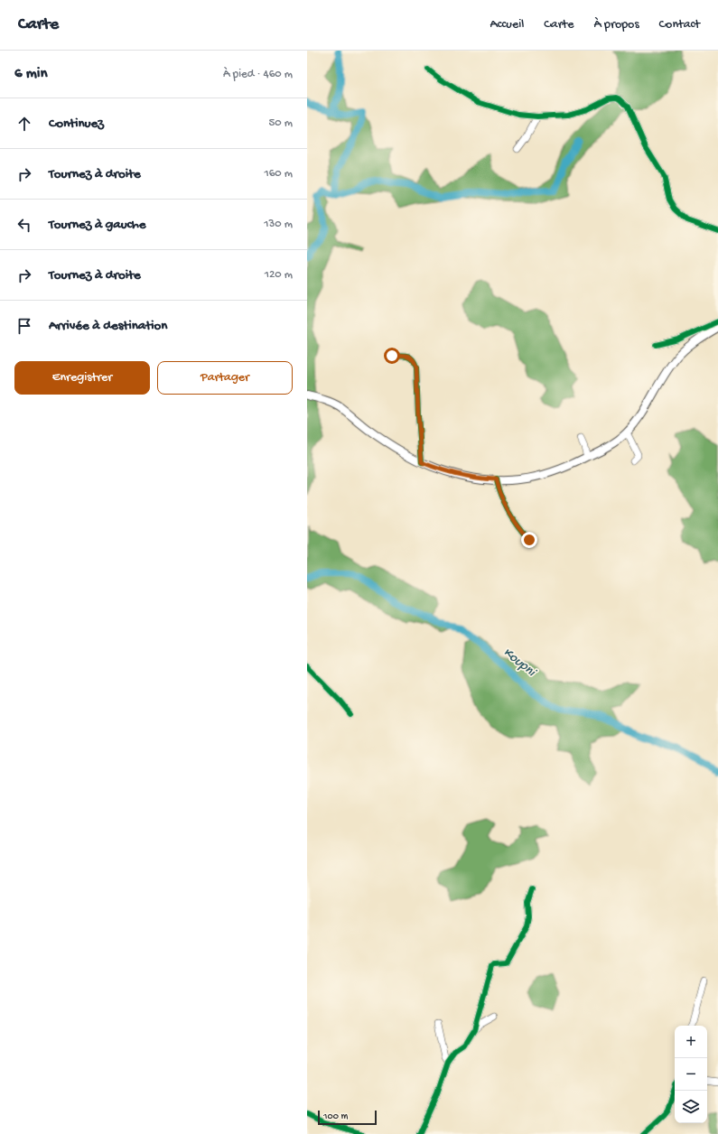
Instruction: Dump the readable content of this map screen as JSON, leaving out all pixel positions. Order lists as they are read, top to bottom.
{
  "water": ["Koupni"],
  "scale_bar": "100 m",
  "page": {
    "header": "Carte",
    "nav": [
      "Accueil",
      "Carte",
      "À propos",
      "Contact"
    ],
    "heading": ["6 min", "À pied · 460 m"],
    "list": [
      ["Continuez", "50 m"],
      ["Tournez à droite", "160 m"],
      ["Tournez à gauche", "130 m"],
      ["Tournez à droite", "120 m"],
      "Arrivée à destination"
    ],
    "buttons": ["Enregistrer", "Partager"],
    "map_buttons": ["+", "−"],
    "scale": "100 m"
  }
}
